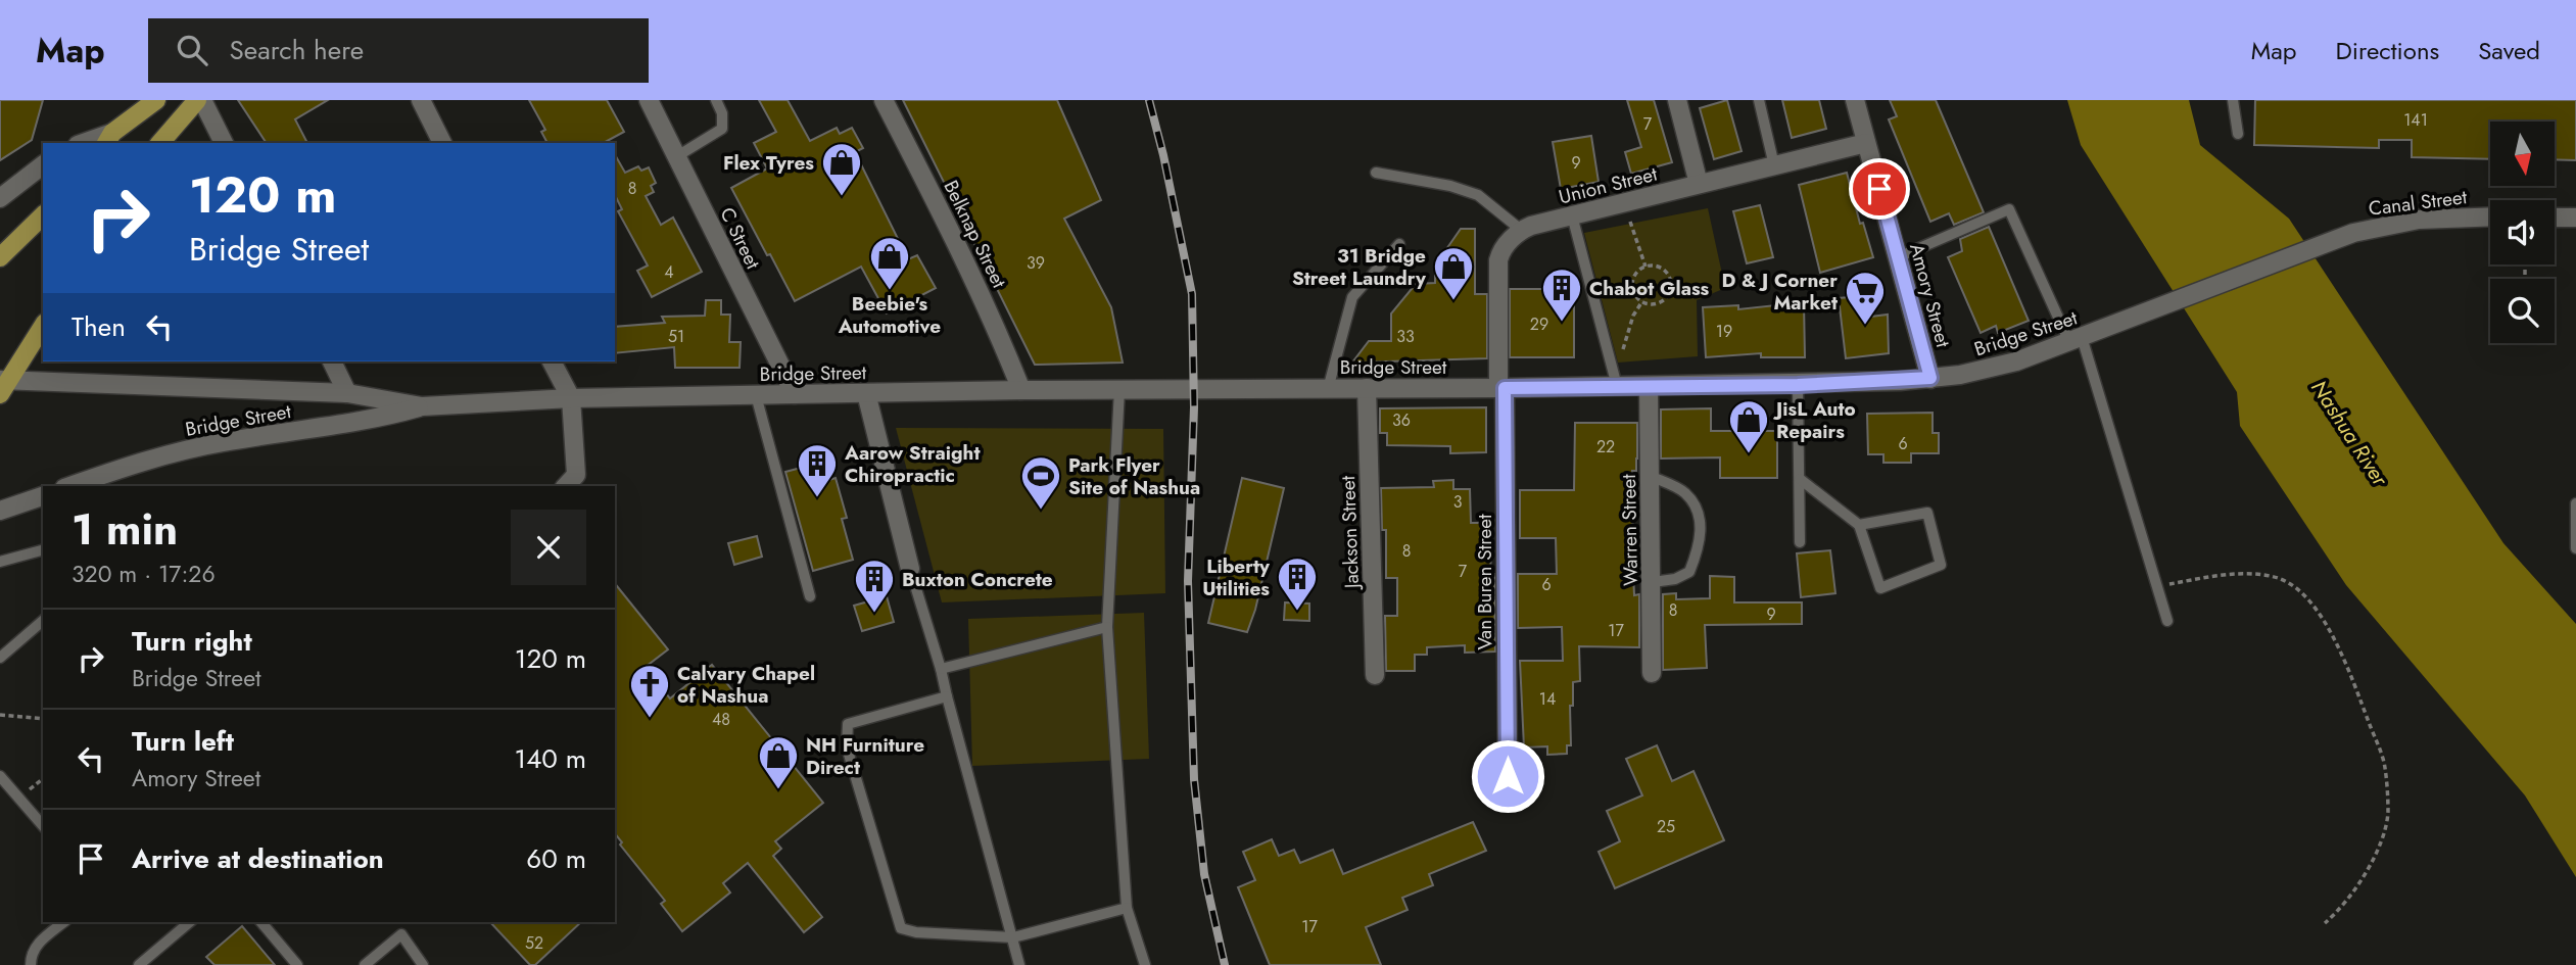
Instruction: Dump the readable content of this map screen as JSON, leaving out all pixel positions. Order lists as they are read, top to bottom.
{
  "streets": {
    "street": [
      "Union Street",
      "Canal Street",
      "Belknap Street",
      "C Street",
      "Amory Street",
      "Bridge Street",
      "Warren Street",
      "Jackson Street",
      "Van Buren Street"
    ]
  },
  "crossings": [
    ["Union Street", "Amory Street"],
    ["Canal Street", "Bridge Street"],
    ["Belknap Street", "Bridge Street"],
    ["C Street", "Bridge Street"],
    ["Amory Street", "Bridge Street"],
    ["Bridge Street", "Warren Street"],
    ["Bridge Street", "Jackson Street"],
    ["Bridge Street", "Van Buren Street"]
  ],
  "water": ["Nashua River"],
  "places": {
    "shop": [
      "Flex Tyres",
      "Beebie's Automotive",
      "31 Bridge Street Laundry",
      "JisL Auto Repairs",
      "NH Furniture Direct"
    ],
    "building": [
      "Chabot Glass",
      "Aarow Straight Chiropractic",
      "Liberty Utilities",
      "Buxton Concrete"
    ],
    "supermarket": ["D & J Corner Market"],
    "sports": ["Park Flyer Site of Nashua"],
    "church": ["Calvary Chapel of Nashua"]
  },
  "house_numbers": [
    "141",
    "7",
    "9",
    "8",
    "39",
    "4",
    "29",
    "19",
    "51",
    "33",
    "36",
    "6",
    "22",
    "3",
    "8",
    "7",
    "6",
    "8",
    "9",
    "17",
    "14",
    "48",
    "25",
    "17",
    "52"
  ],
  "north": "bottom",
  "page": {
    "header": "Map",
    "search": "Search here",
    "nav": ["Map", "Directions", "Saved"],
    "turn": ["120 m", "Bridge Street"],
    "then": "Then",
    "heading": ["1 min", "320 m · 17:26"],
    "list": [
      {
        "name": "Turn right",
        "note": "Bridge Street",
        "value": "120 m"
      },
      {
        "name": "Turn left",
        "note": "Amory Street",
        "value": "140 m"
      },
      {
        "name": "Arrive at destination",
        "value": "60 m"
      }
    ]
  }
}
